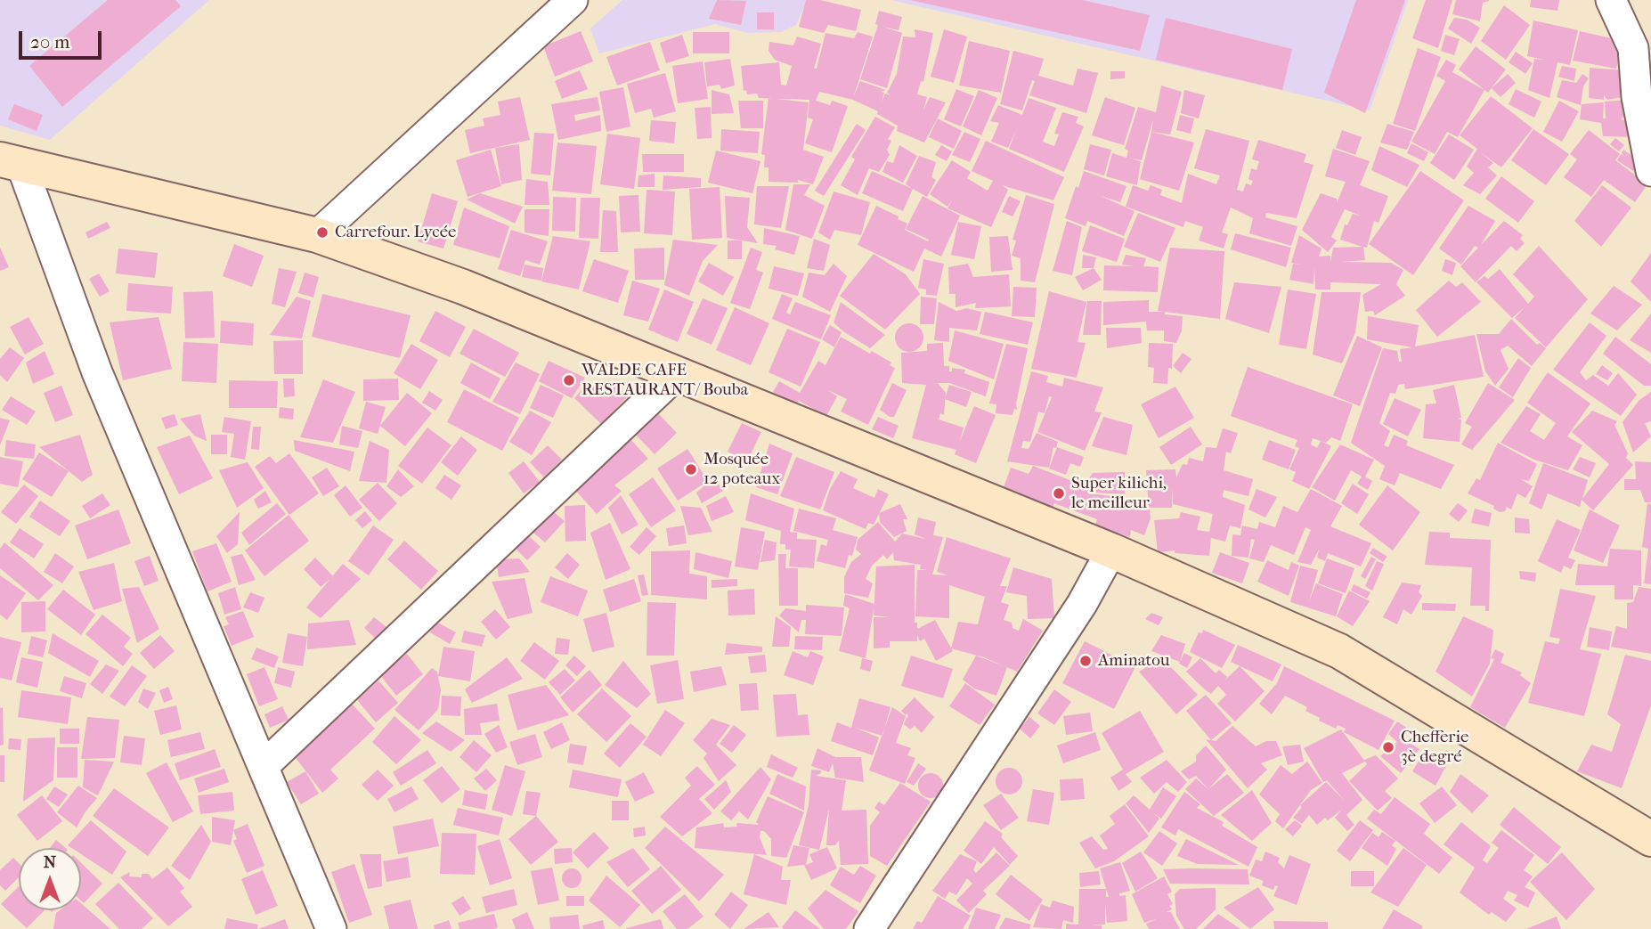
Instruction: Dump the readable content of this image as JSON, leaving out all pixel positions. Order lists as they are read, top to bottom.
{
  "places": [
    "Carrefour. Lycée",
    "WALDE CAFE RESTAURANT/ Bouba",
    "Mosquée 12 poteaux",
    "Super kilichi, le meilleur",
    "Aminatou",
    "Chefferie 3è degré"
  ],
  "scale_bar": "20 m",
  "north": "top"
}
